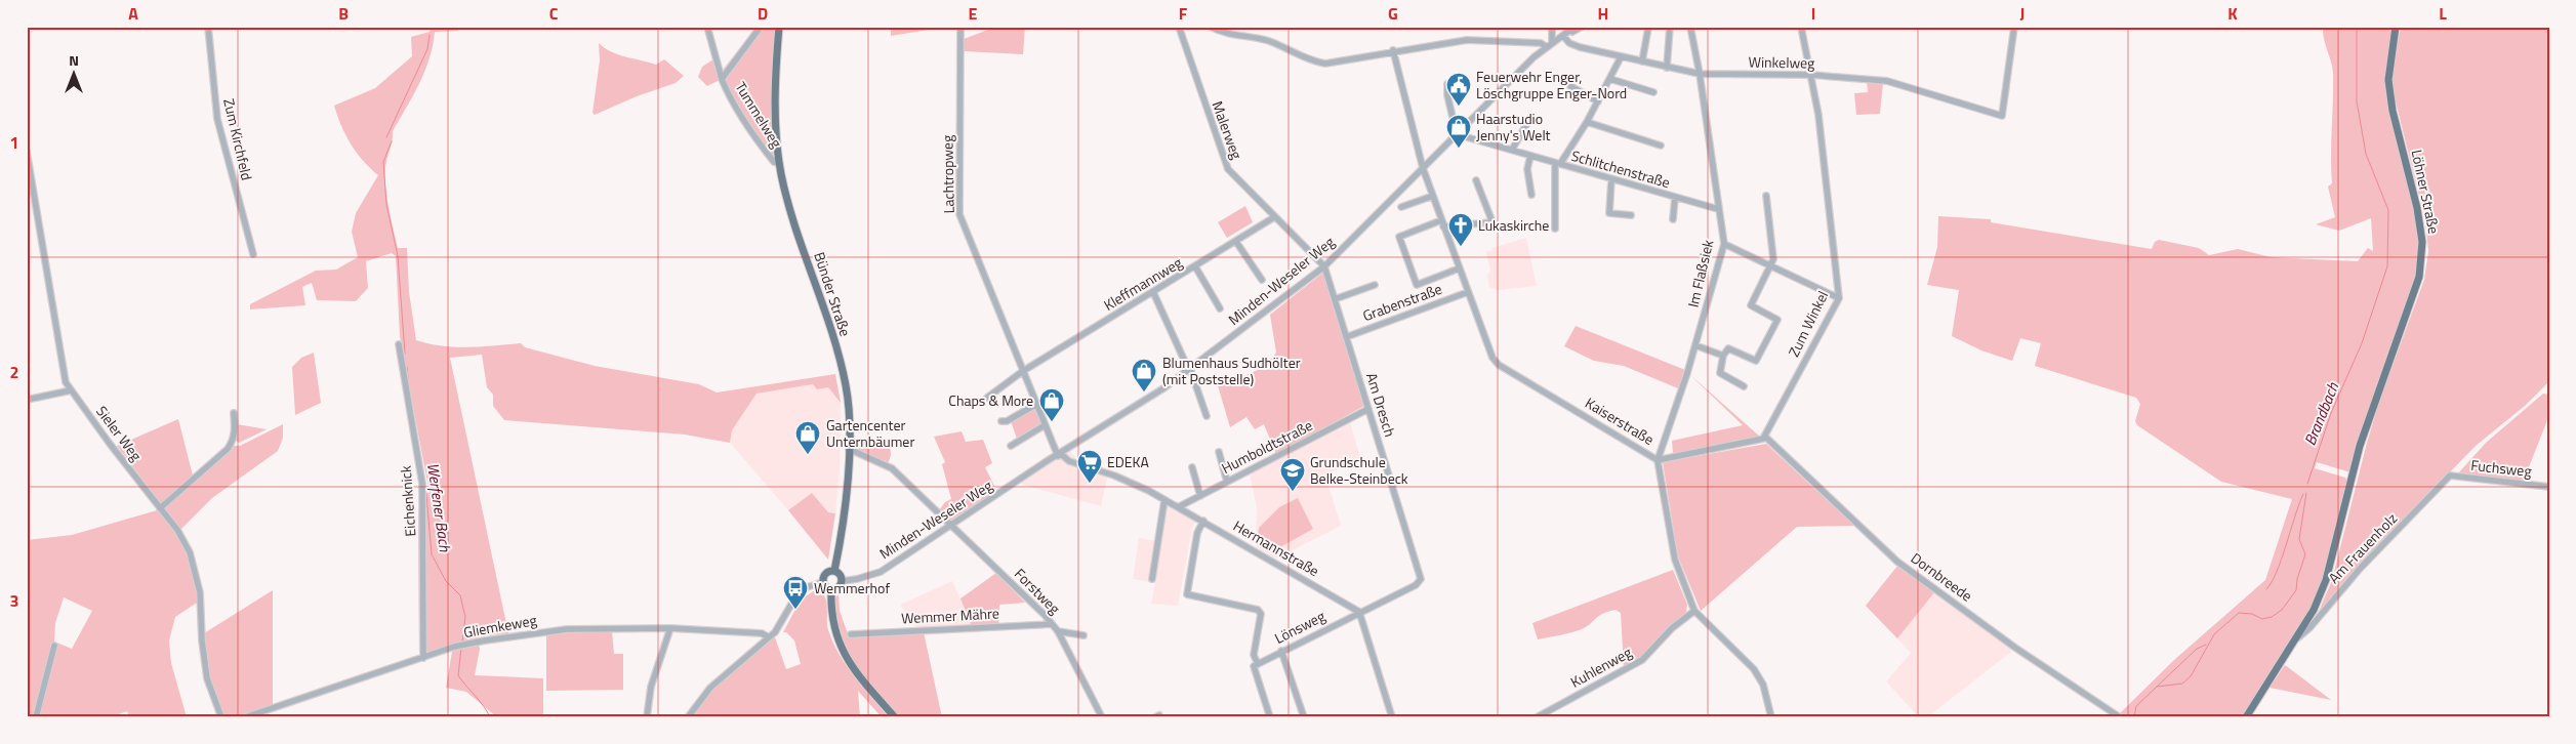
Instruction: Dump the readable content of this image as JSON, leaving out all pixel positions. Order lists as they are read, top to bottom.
{
  "streets": {
    "main road": ["Löhner Straße", "Bünder Straße"],
    "street": [
      "Winkelweg",
      "Tummelweg",
      "Malerweg",
      "Zum Kirchfeld",
      "Schlitchenstraße",
      "Lachtropweg",
      "Im Flaßsiek",
      "Minden-Weseler Weg",
      "Kleffmannweg",
      "Grabenstraße",
      "Zum Winkel",
      "Am Dresch",
      "Kaiserstraße",
      "Sieler Weg",
      "Humboldtstraße",
      "Fuchsweg",
      "Eichenknick",
      "Hermannstraße",
      "Am Frauenholz",
      "Dornbreede",
      "Forstweg",
      "Wemmer Mähre",
      "Gliemkeweg",
      "Lönsweg",
      "Kuhlenweg"
    ]
  },
  "crossings": [
    ["Winkelweg", "Im Flaßsiek"],
    ["Winkelweg", "Minden-Weseler Weg"],
    ["Winkelweg", "Zum Winkel"],
    ["Tummelweg", "Bünder Straße"],
    ["Malerweg", "Minden-Weseler Weg"],
    ["Malerweg", "Kleffmannweg"],
    ["Malerweg", "Am Dresch"],
    ["Schlitchenstraße", "Im Flaßsiek"],
    ["Schlitchenstraße", "Minden-Weseler Weg"],
    ["Lachtropweg", "Minden-Weseler Weg"],
    ["Lachtropweg", "Kleffmannweg"],
    ["Lachtropweg", "Hermannstraße"],
    ["Löhner Straße", "Am Frauenholz"],
    ["Im Flaßsiek", "Kaiserstraße"],
    ["Minden-Weseler Weg", "Bünder Straße"],
    ["Minden-Weseler Weg", "Am Dresch"],
    ["Minden-Weseler Weg", "Kaiserstraße"],
    ["Minden-Weseler Weg", "Hermannstraße"],
    ["Minden-Weseler Weg", "Forstweg"],
    ["Bünder Straße", "Forstweg"],
    ["Grabenstraße", "Am Dresch"],
    ["Grabenstraße", "Kaiserstraße"],
    ["Zum Winkel", "Dornbreede"],
    ["Am Dresch", "Humboldtstraße"],
    ["Am Dresch", "Lönsweg"],
    ["Kaiserstraße", "Kuhlenweg"],
    ["Humboldtstraße", "Hermannstraße"],
    ["Fuchsweg", "Am Frauenholz"],
    ["Eichenknick", "Gliemkeweg"],
    ["Hermannstraße", "Lönsweg"],
    ["Forstweg", "Wemmer Mähre"]
  ],
  "water": ["Brandbach", "Werfener Bach"],
  "places": {
    "public building": ["Feuerwehr Enger, Löschgruppe Enger-Nord"],
    "shop": [
      "Haarstudio Jenny's Welt",
      "Blumenhaus Sudhölter (mit Poststelle)",
      "Chaps & More",
      "Gartencenter Unternbäumer"
    ],
    "church": ["Lukaskirche"],
    "supermarket": ["EDEKA"],
    "school or university": ["Grundschule Belke-Steinbeck"],
    "bus stop": ["Wemmerhof"]
  },
  "north": "top",
  "grid": {
    "columns": [
      "A",
      "B",
      "C",
      "D",
      "E",
      "F",
      "G",
      "H",
      "I",
      "J",
      "K",
      "L"
    ],
    "rows": ["1", "2", "3"]
  }
}
